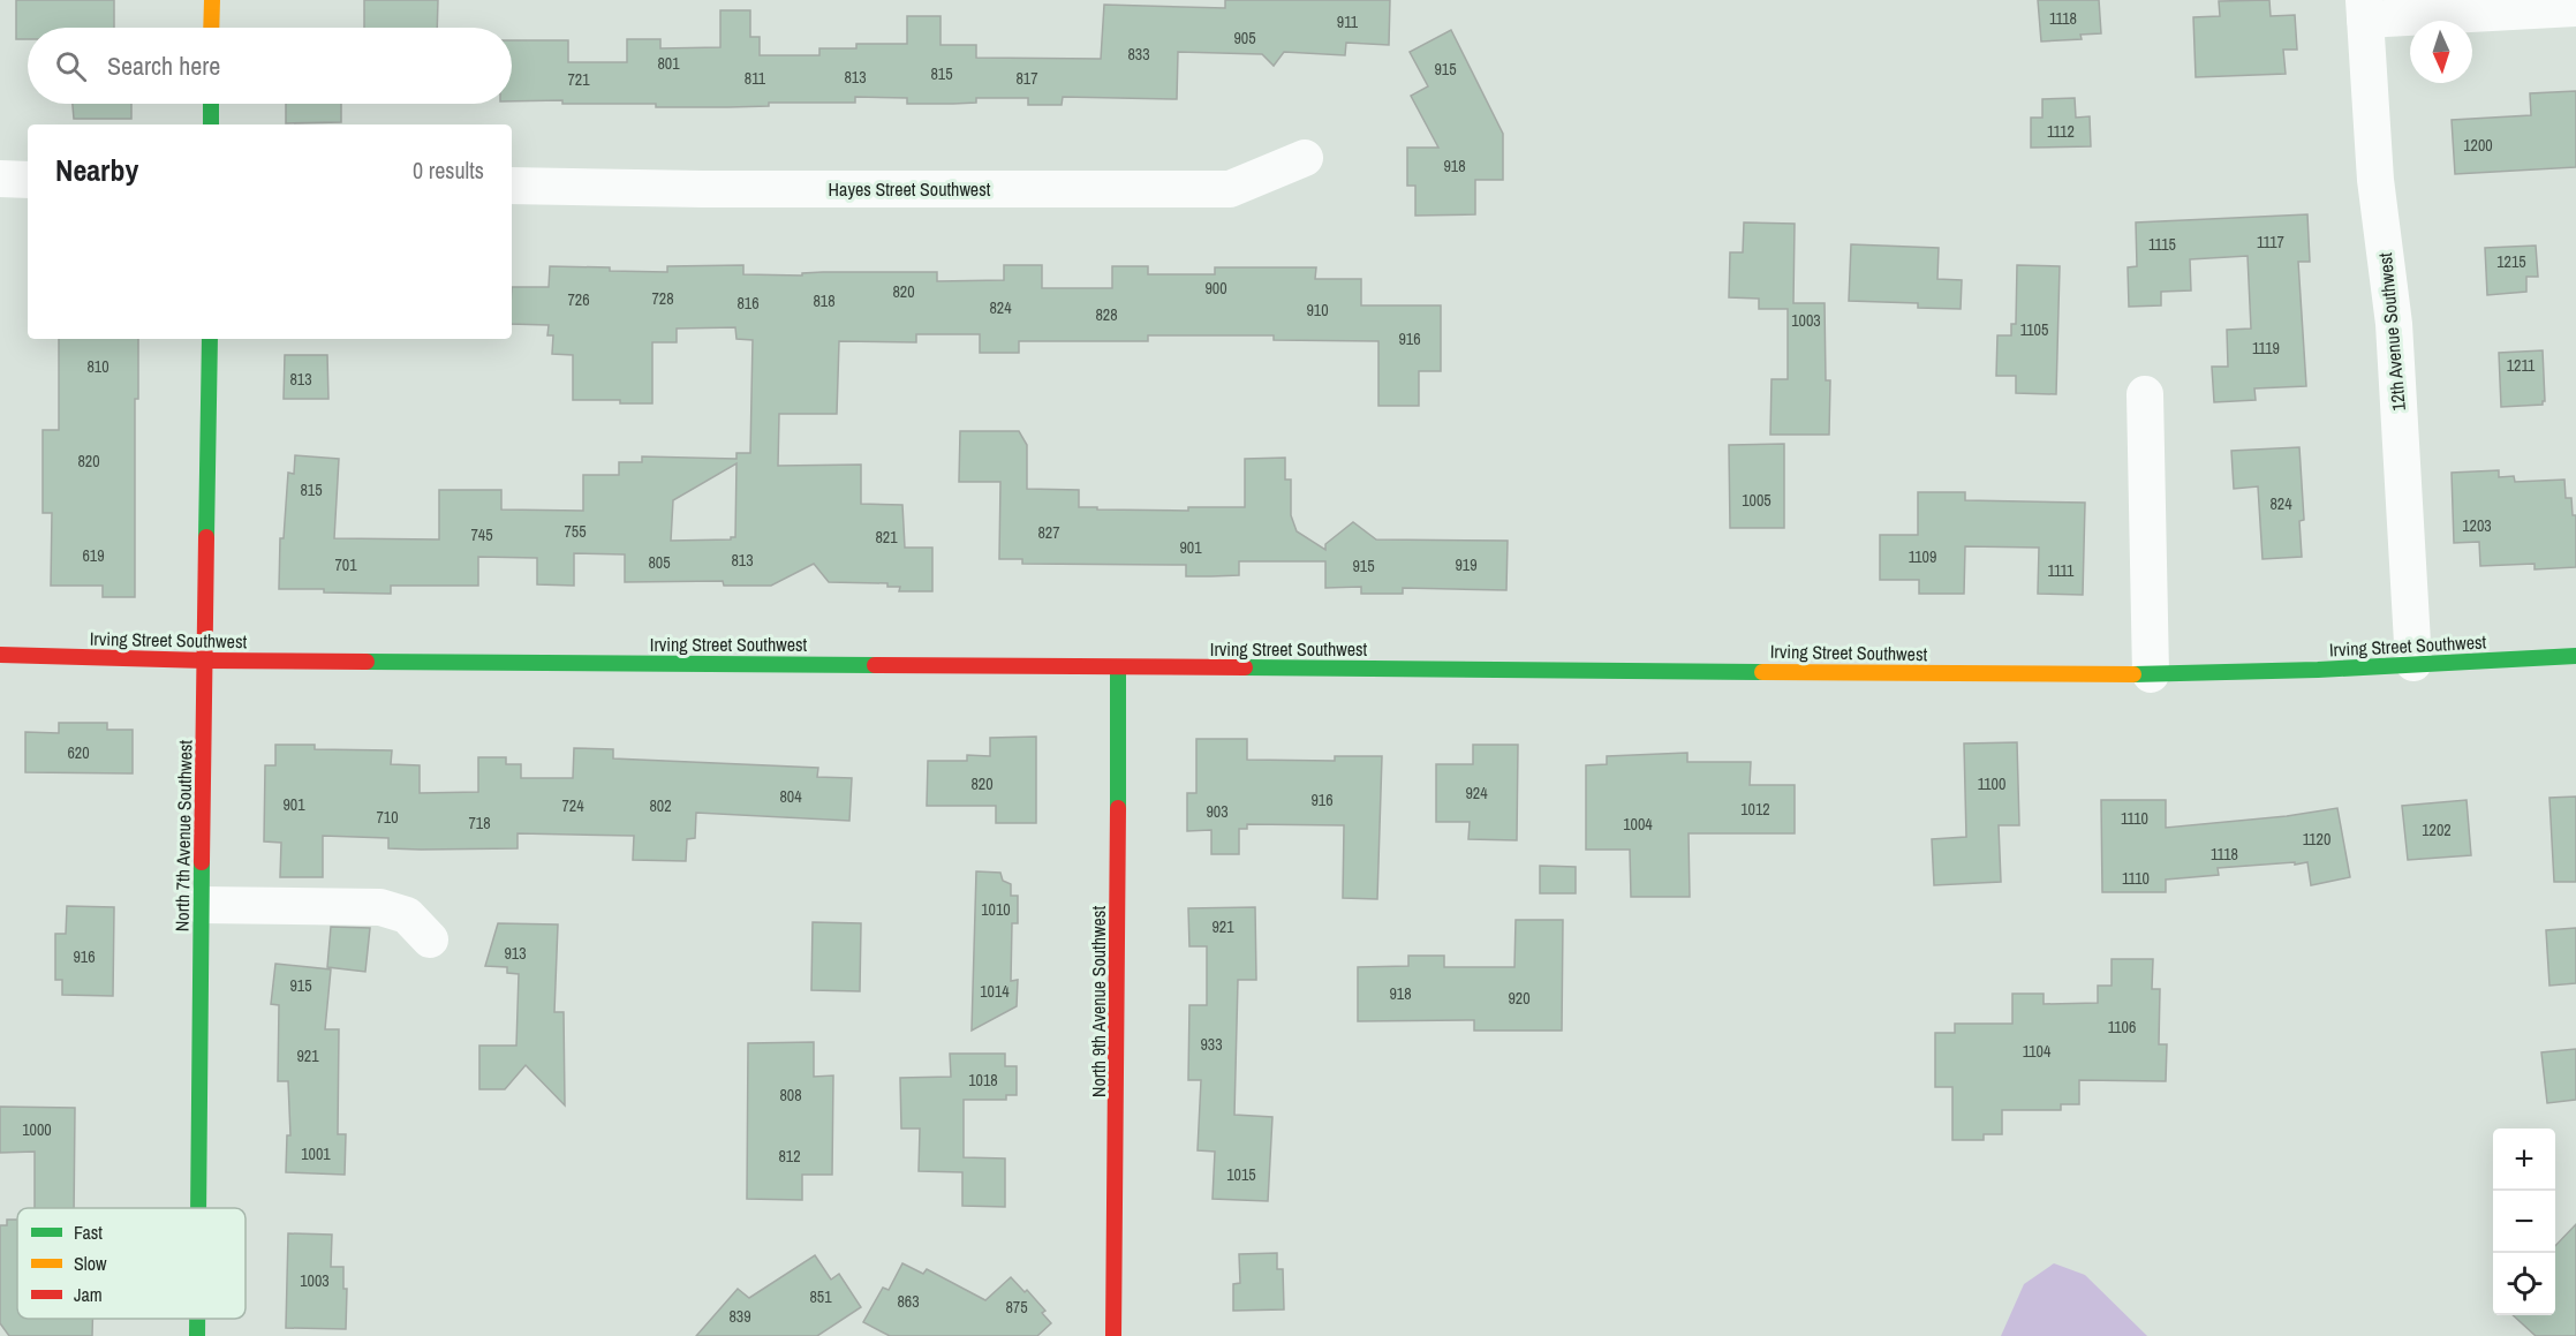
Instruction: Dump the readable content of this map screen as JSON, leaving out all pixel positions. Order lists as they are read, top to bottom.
{
  "streets": {
    "street": [
      "Hayes Street Southwest",
      "12th Avenue Southwest",
      "Irving Street Southwest",
      "North 7th Avenue Southwest",
      "North 9th Avenue Southwest"
    ]
  },
  "crossings": [
    ["12th Avenue Southwest", "Irving Street Southwest"],
    ["Irving Street Southwest", "North 7th Avenue Southwest"],
    ["Irving Street Southwest", "North 9th Avenue Southwest"]
  ],
  "house_numbers": [
    "1118",
    "911",
    "905",
    "833",
    "801",
    "915",
    "815",
    "813",
    "811",
    "817",
    "721",
    "1112",
    "1200",
    "918",
    "1117",
    "1115",
    "1215",
    "900",
    "820",
    "728",
    "726",
    "818",
    "816",
    "824",
    "910",
    "828",
    "1003",
    "1105",
    "916",
    "1119",
    "1211",
    "810",
    "813",
    "820",
    "815",
    "1005",
    "824",
    "1203",
    "755",
    "827",
    "745",
    "821",
    "901",
    "619",
    "1109",
    "813",
    "805",
    "701",
    "919",
    "915",
    "1111",
    "620",
    "820",
    "1100",
    "924",
    "804",
    "916",
    "901",
    "724",
    "802",
    "1012",
    "903",
    "710",
    "1110",
    "718",
    "1004",
    "1202",
    "1120",
    "1118",
    "1110",
    "1010",
    "921",
    "913",
    "916",
    "915",
    "1014",
    "918",
    "920",
    "1106",
    "933",
    "1104",
    "921",
    "1018",
    "808",
    "1000",
    "1001",
    "812",
    "1015",
    "1003",
    "851",
    "863",
    "875",
    "839"
  ],
  "legend": ["Fast", "Slow", "Jam"],
  "north": "bottom",
  "page": {
    "search": "Search here",
    "heading": ["Nearby", "0 results"],
    "map_buttons": ["+", "−"]
  }
}
